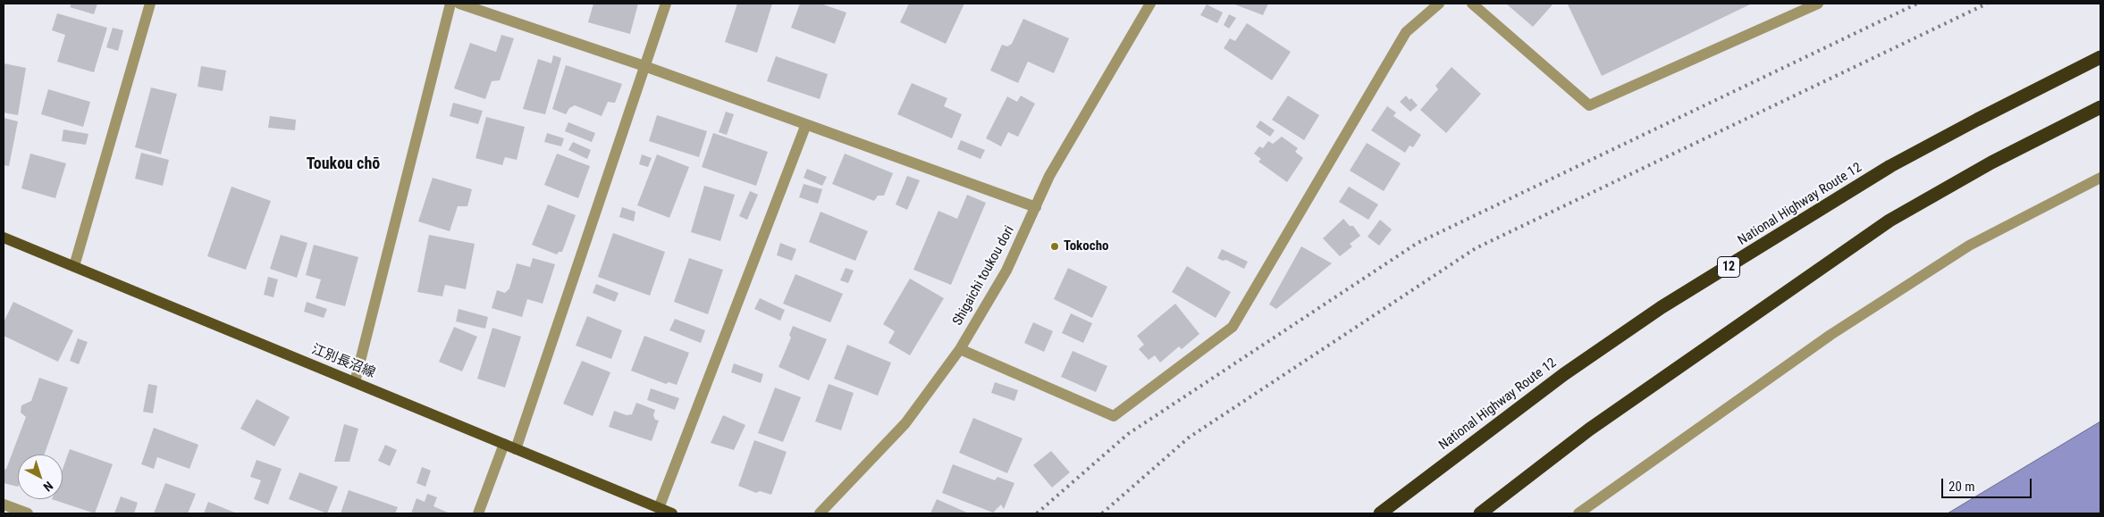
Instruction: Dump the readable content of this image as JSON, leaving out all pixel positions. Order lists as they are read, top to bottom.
{
  "streets": {
    "highway": ["National Highway Route 12", "12"],
    "main road": ["江別長沼線"],
    "street": ["Shigaichi toukou dori"]
  },
  "districts": ["Toukou chō"],
  "places": ["Tokocho"],
  "scale_bar": "20 m",
  "north": "bottom right"
}
